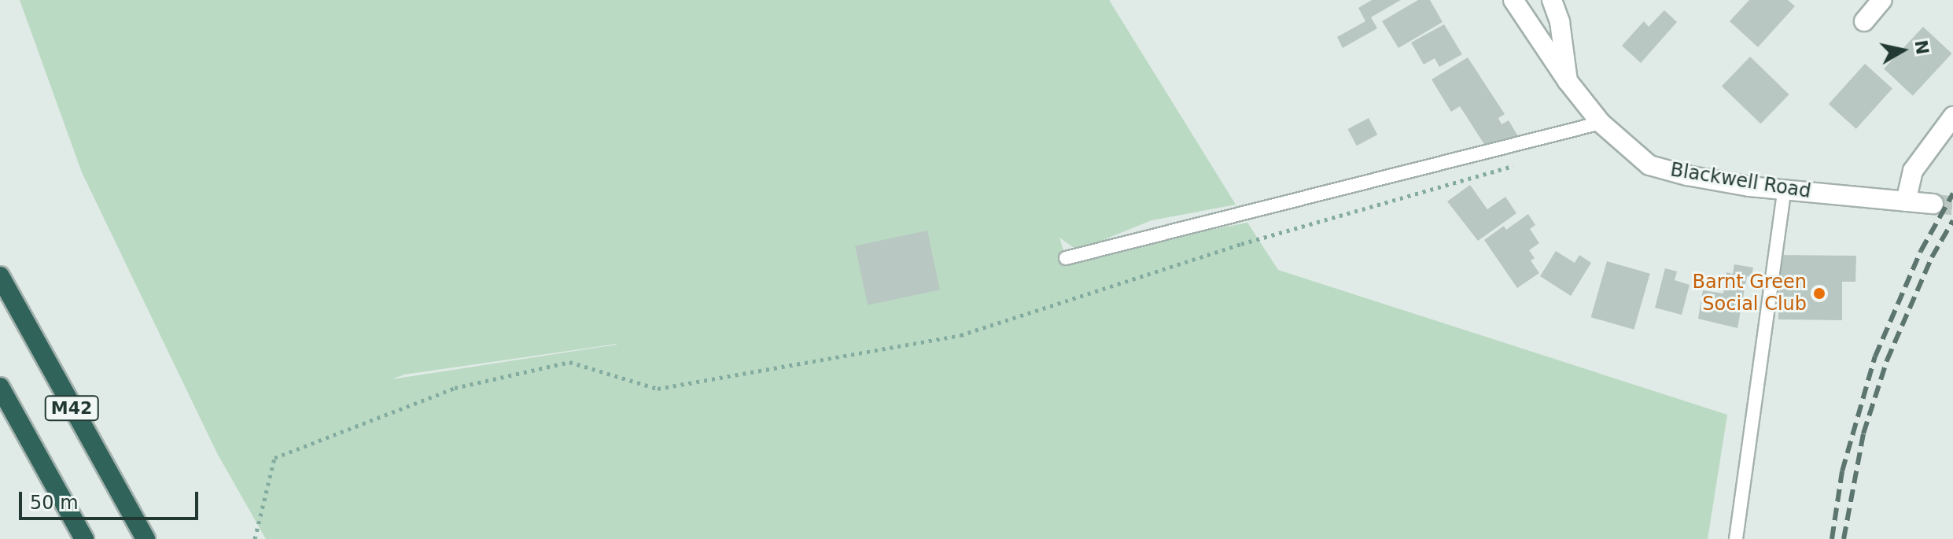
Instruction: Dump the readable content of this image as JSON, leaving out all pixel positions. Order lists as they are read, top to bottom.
{
  "streets": {
    "highway": ["M42"],
    "street": ["Blackwell Road"]
  },
  "places": ["Barnt Green Social Club"],
  "scale_bar": "50 m",
  "north": "right"
}
